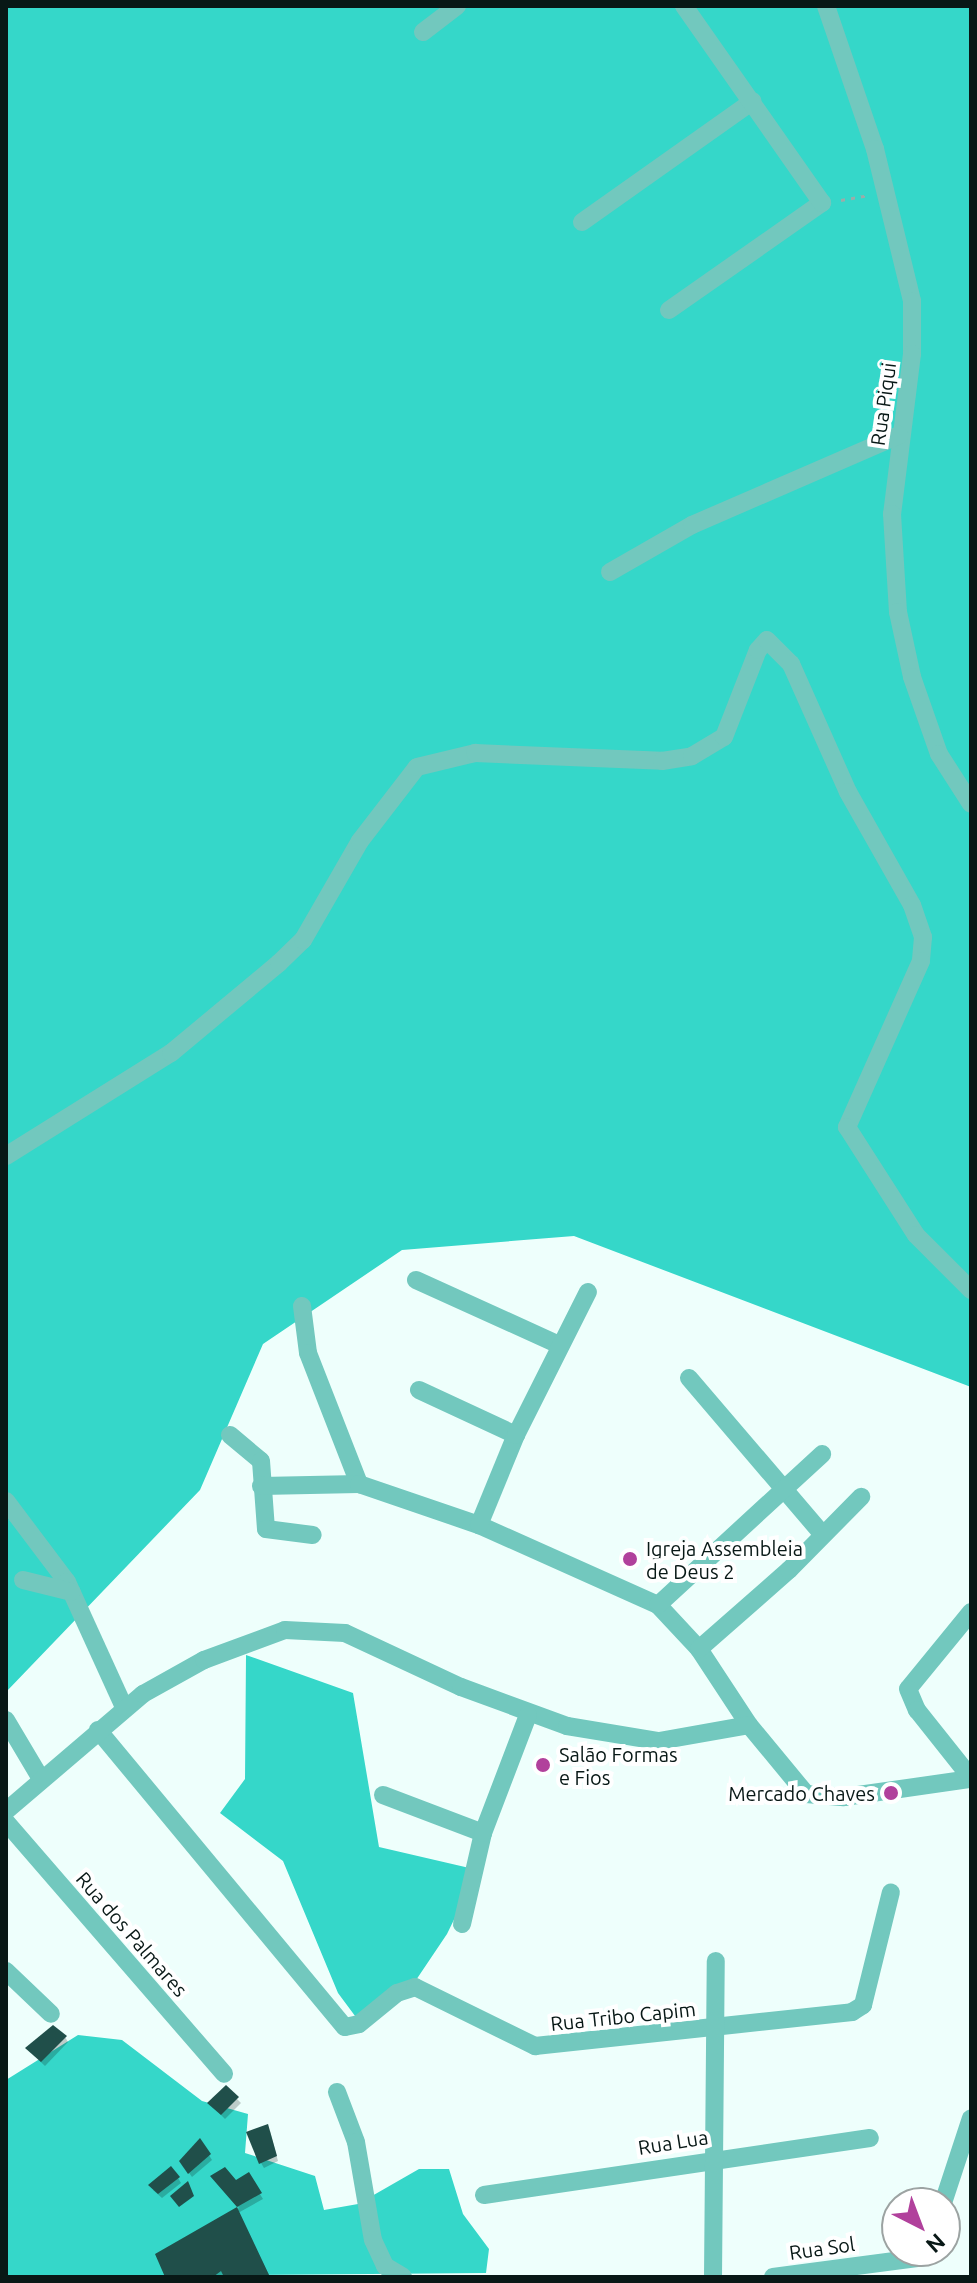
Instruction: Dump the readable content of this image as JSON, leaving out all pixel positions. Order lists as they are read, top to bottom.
{
  "streets": {
    "street": [
      "Rua Piqui",
      "Rua dos Palmares",
      "Rua Tribo Capim",
      "Rua Lua",
      "Rua Sol"
    ]
  },
  "places": ["Igreja Assembleia de Deus 2", "Salão Formas e Fios", "Mercado Chaves"],
  "north": "bottom right"
}
